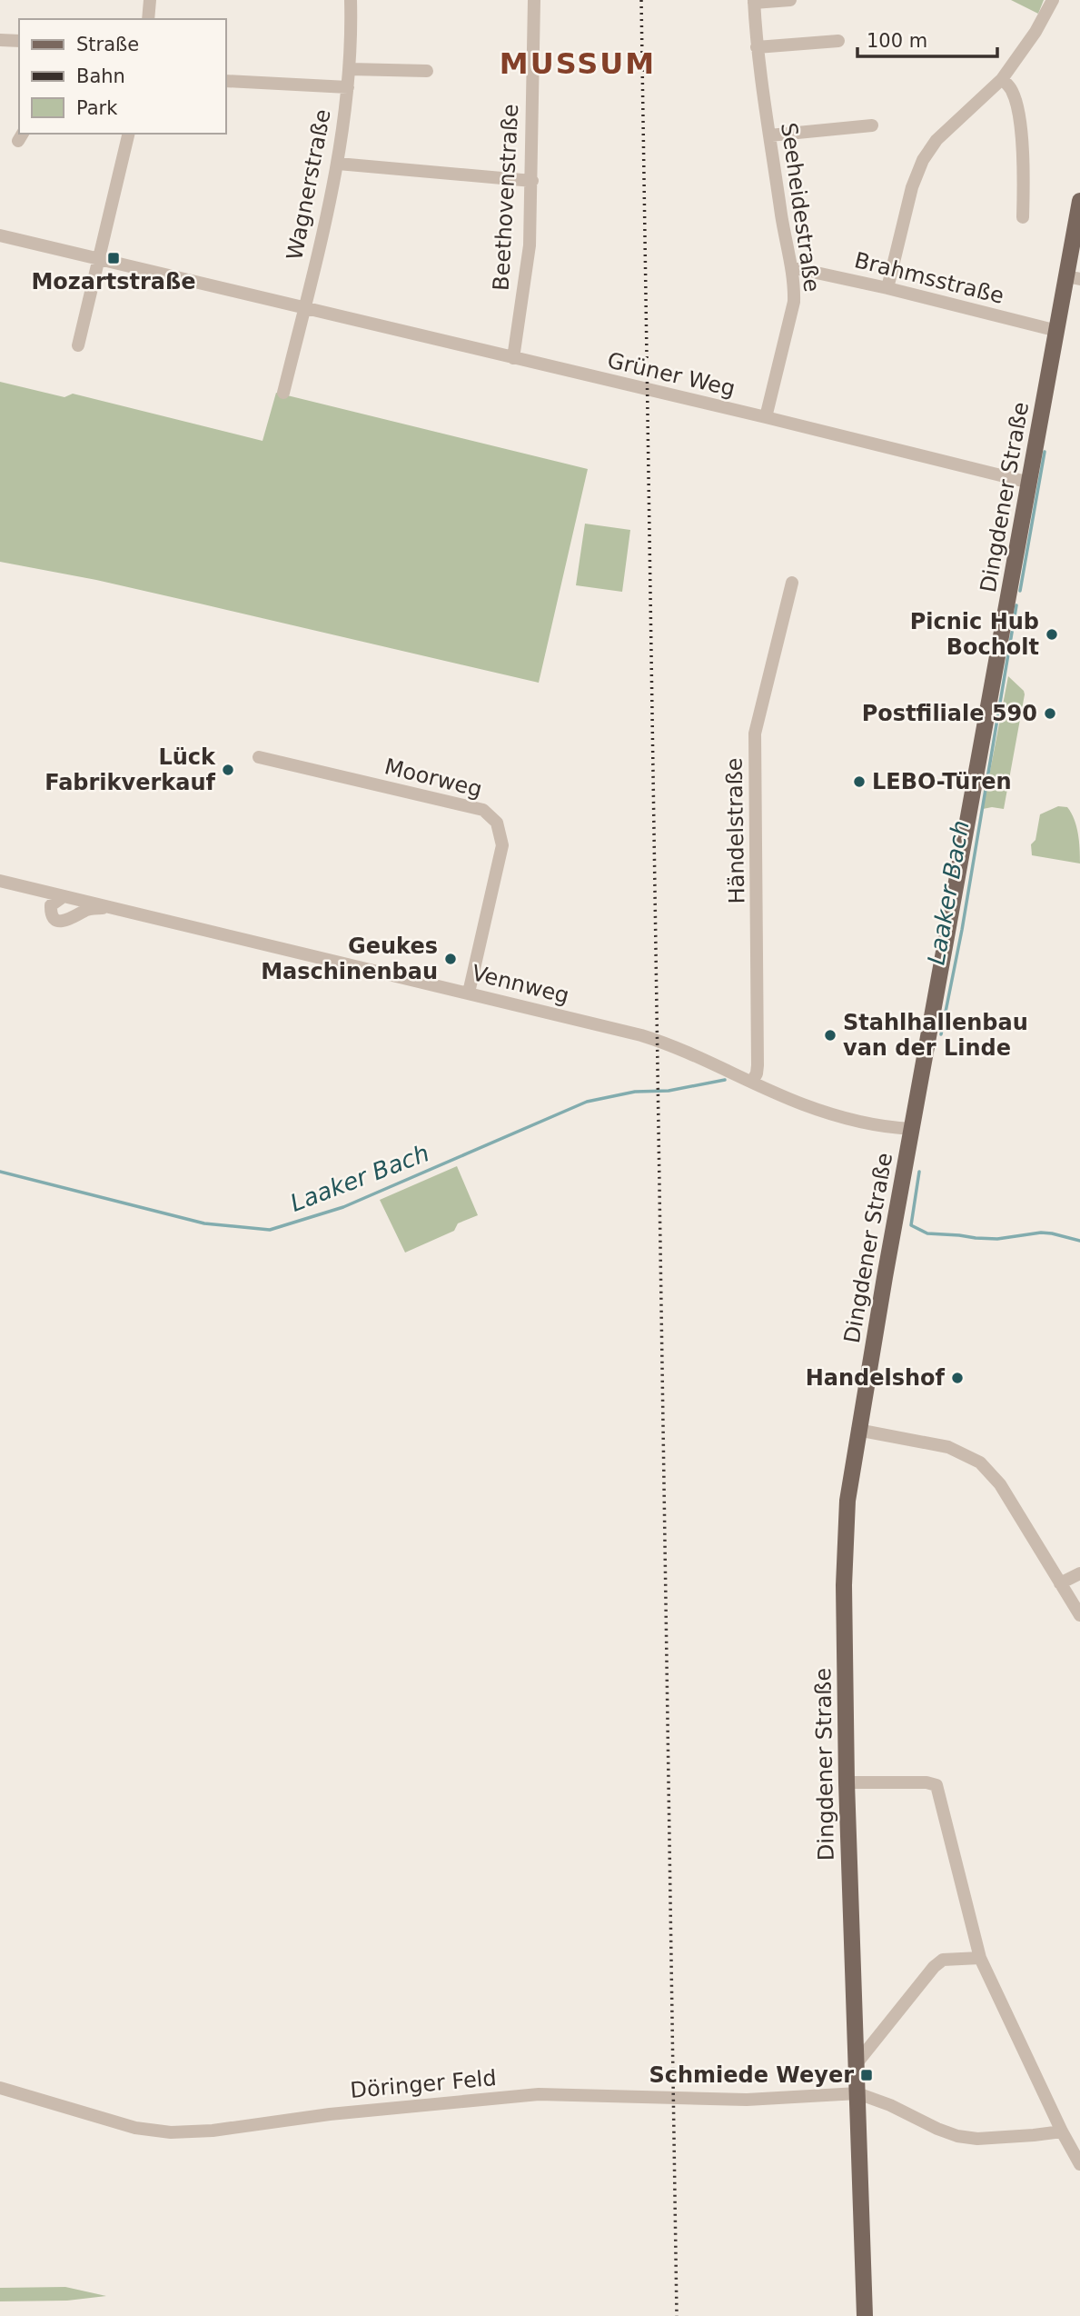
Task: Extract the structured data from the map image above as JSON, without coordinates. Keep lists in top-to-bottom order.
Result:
{
  "streets": {
    "main road": ["Dingdener Straße"],
    "street": [
      "Wagnerstraße",
      "Beethovenstraße",
      "Seeheidestraße",
      "Brahmsstraße",
      "Grüner Weg",
      "Moorweg",
      "Händelstraße",
      "Vennweg",
      "Döringer Feld"
    ]
  },
  "crossings": [
    ["Wagnerstraße", "Grüner Weg"],
    ["Beethovenstraße", "Grüner Weg"],
    ["Seeheidestraße", "Brahmsstraße"],
    ["Seeheidestraße", "Grüner Weg"],
    ["Brahmsstraße", "Dingdener Straße"],
    ["Grüner Weg", "Dingdener Straße"],
    ["Dingdener Straße", "Vennweg"],
    ["Dingdener Straße", "Döringer Feld"],
    ["Moorweg", "Vennweg"],
    ["Händelstraße", "Vennweg"]
  ],
  "districts": ["MUSSUM"],
  "water": ["Laaker Bach"],
  "places": {
    "transit": ["Mozartstraße", "Schmiede Weyer"],
    "other": [
      "Picnic Hub Bocholt",
      "Postfiliale 590",
      "Lück Fabrikverkauf",
      "LEBO-Türen",
      "Geukes Maschinenbau",
      "Stahlhallenbau van der Linde",
      "Handelshof"
    ]
  },
  "legend": ["Straße", "Bahn", "Park"],
  "scale_bar": "100 m"
}
